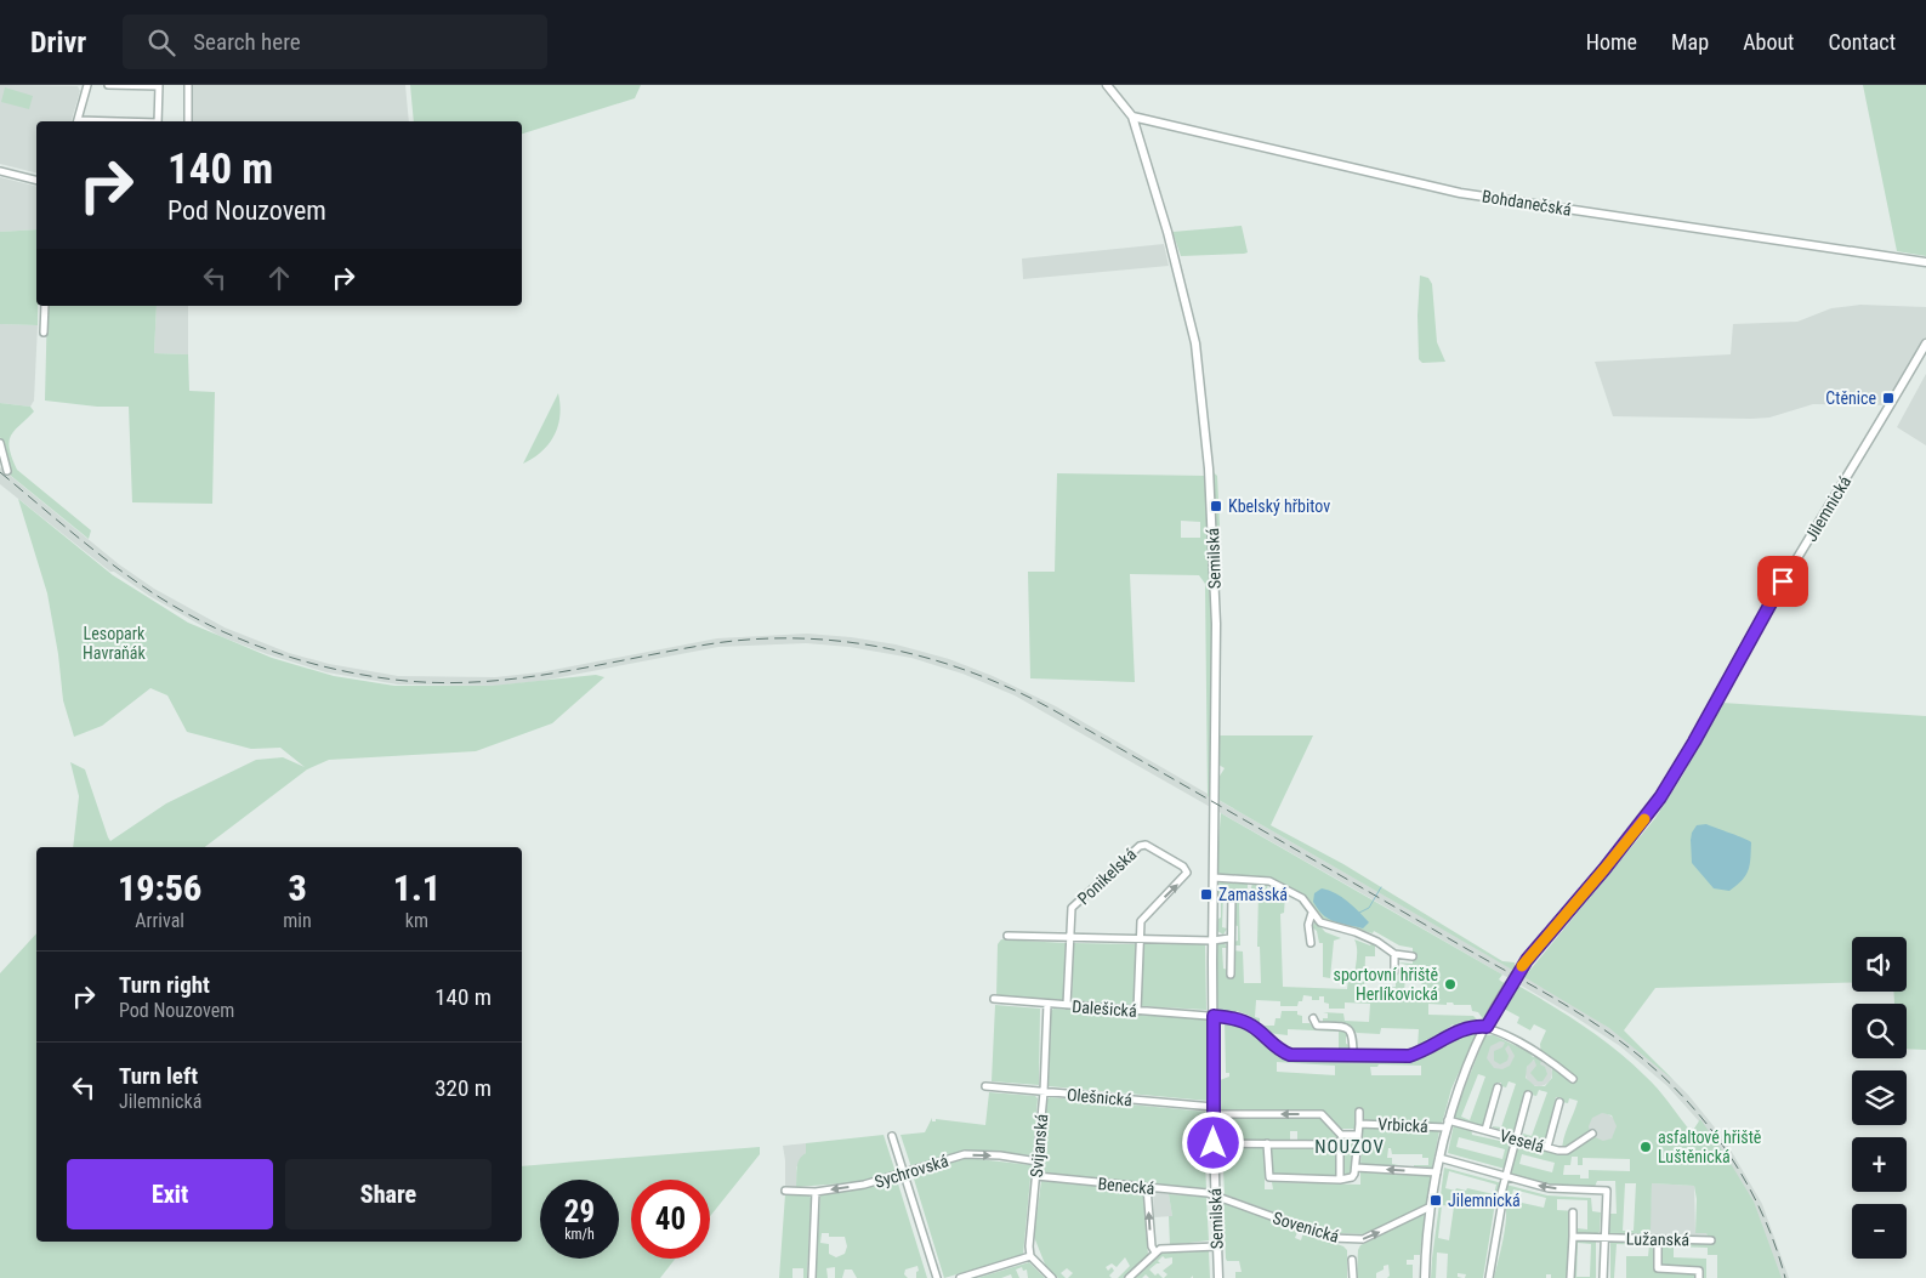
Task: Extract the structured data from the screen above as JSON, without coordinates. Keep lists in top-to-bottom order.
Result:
{
  "streets": {
    "street": [
      "Bohdanečská",
      "Jilemnická",
      "Semilská",
      "Ponikelská",
      "Dalešická",
      "Olešnická",
      "Vrbická",
      "Veselá",
      "Svijanská",
      "Sychrovská",
      "Benecká",
      "Sovenická",
      "Lužanská"
    ]
  },
  "crossings": [
    ["Bohdanečská", "Semilská"],
    ["Jilemnická", "Dalešická"],
    ["Jilemnická", "Vrbická"],
    ["Jilemnická", "Veselá"],
    ["Jilemnická", "Sovenická"],
    ["Semilská", "Dalešická"],
    ["Semilská", "Olešnická"],
    ["Semilská", "Benecká"],
    ["Semilská", "Sovenická"],
    ["Dalešická", "Svijanská"],
    ["Olešnická", "Svijanská"],
    ["Vrbická", "Veselá"],
    ["Svijanská", "Sychrovská"],
    ["Svijanská", "Benecká"],
    ["Benecká", "Sovenická"]
  ],
  "one_way": ["Sovenická"],
  "districts": ["NOUZOV"],
  "parks": ["Lesopark Havraňák"],
  "places": {
    "transit": [
      "Ctěnice",
      "Kbelský hřbitov",
      "Zamašská",
      "Jilemnická"
    ],
    "other": ["sportovní hřiště Herlíkovická", "asfaltové hřiště Luštěnická"]
  },
  "page": {
    "header": "Drivr",
    "search": "Search here",
    "nav": [
      "Home",
      "Map",
      "About",
      "Contact"
    ],
    "turn": ["140 m", "Pod Nouzovem"],
    "eta": [
      "19:56",
      "Arrival",
      "3",
      "min",
      "1.1",
      "km"
    ],
    "map_buttons": ["+", "−"],
    "list": [
      {
        "name": "Turn right",
        "note": "Pod Nouzovem",
        "value": "140 m"
      },
      {
        "name": "Turn left",
        "note": "Jilemnická",
        "value": "320 m"
      }
    ],
    "buttons": ["Exit", "Share"],
    "speed": "29 km/h",
    "limit": "40"
  }
}
